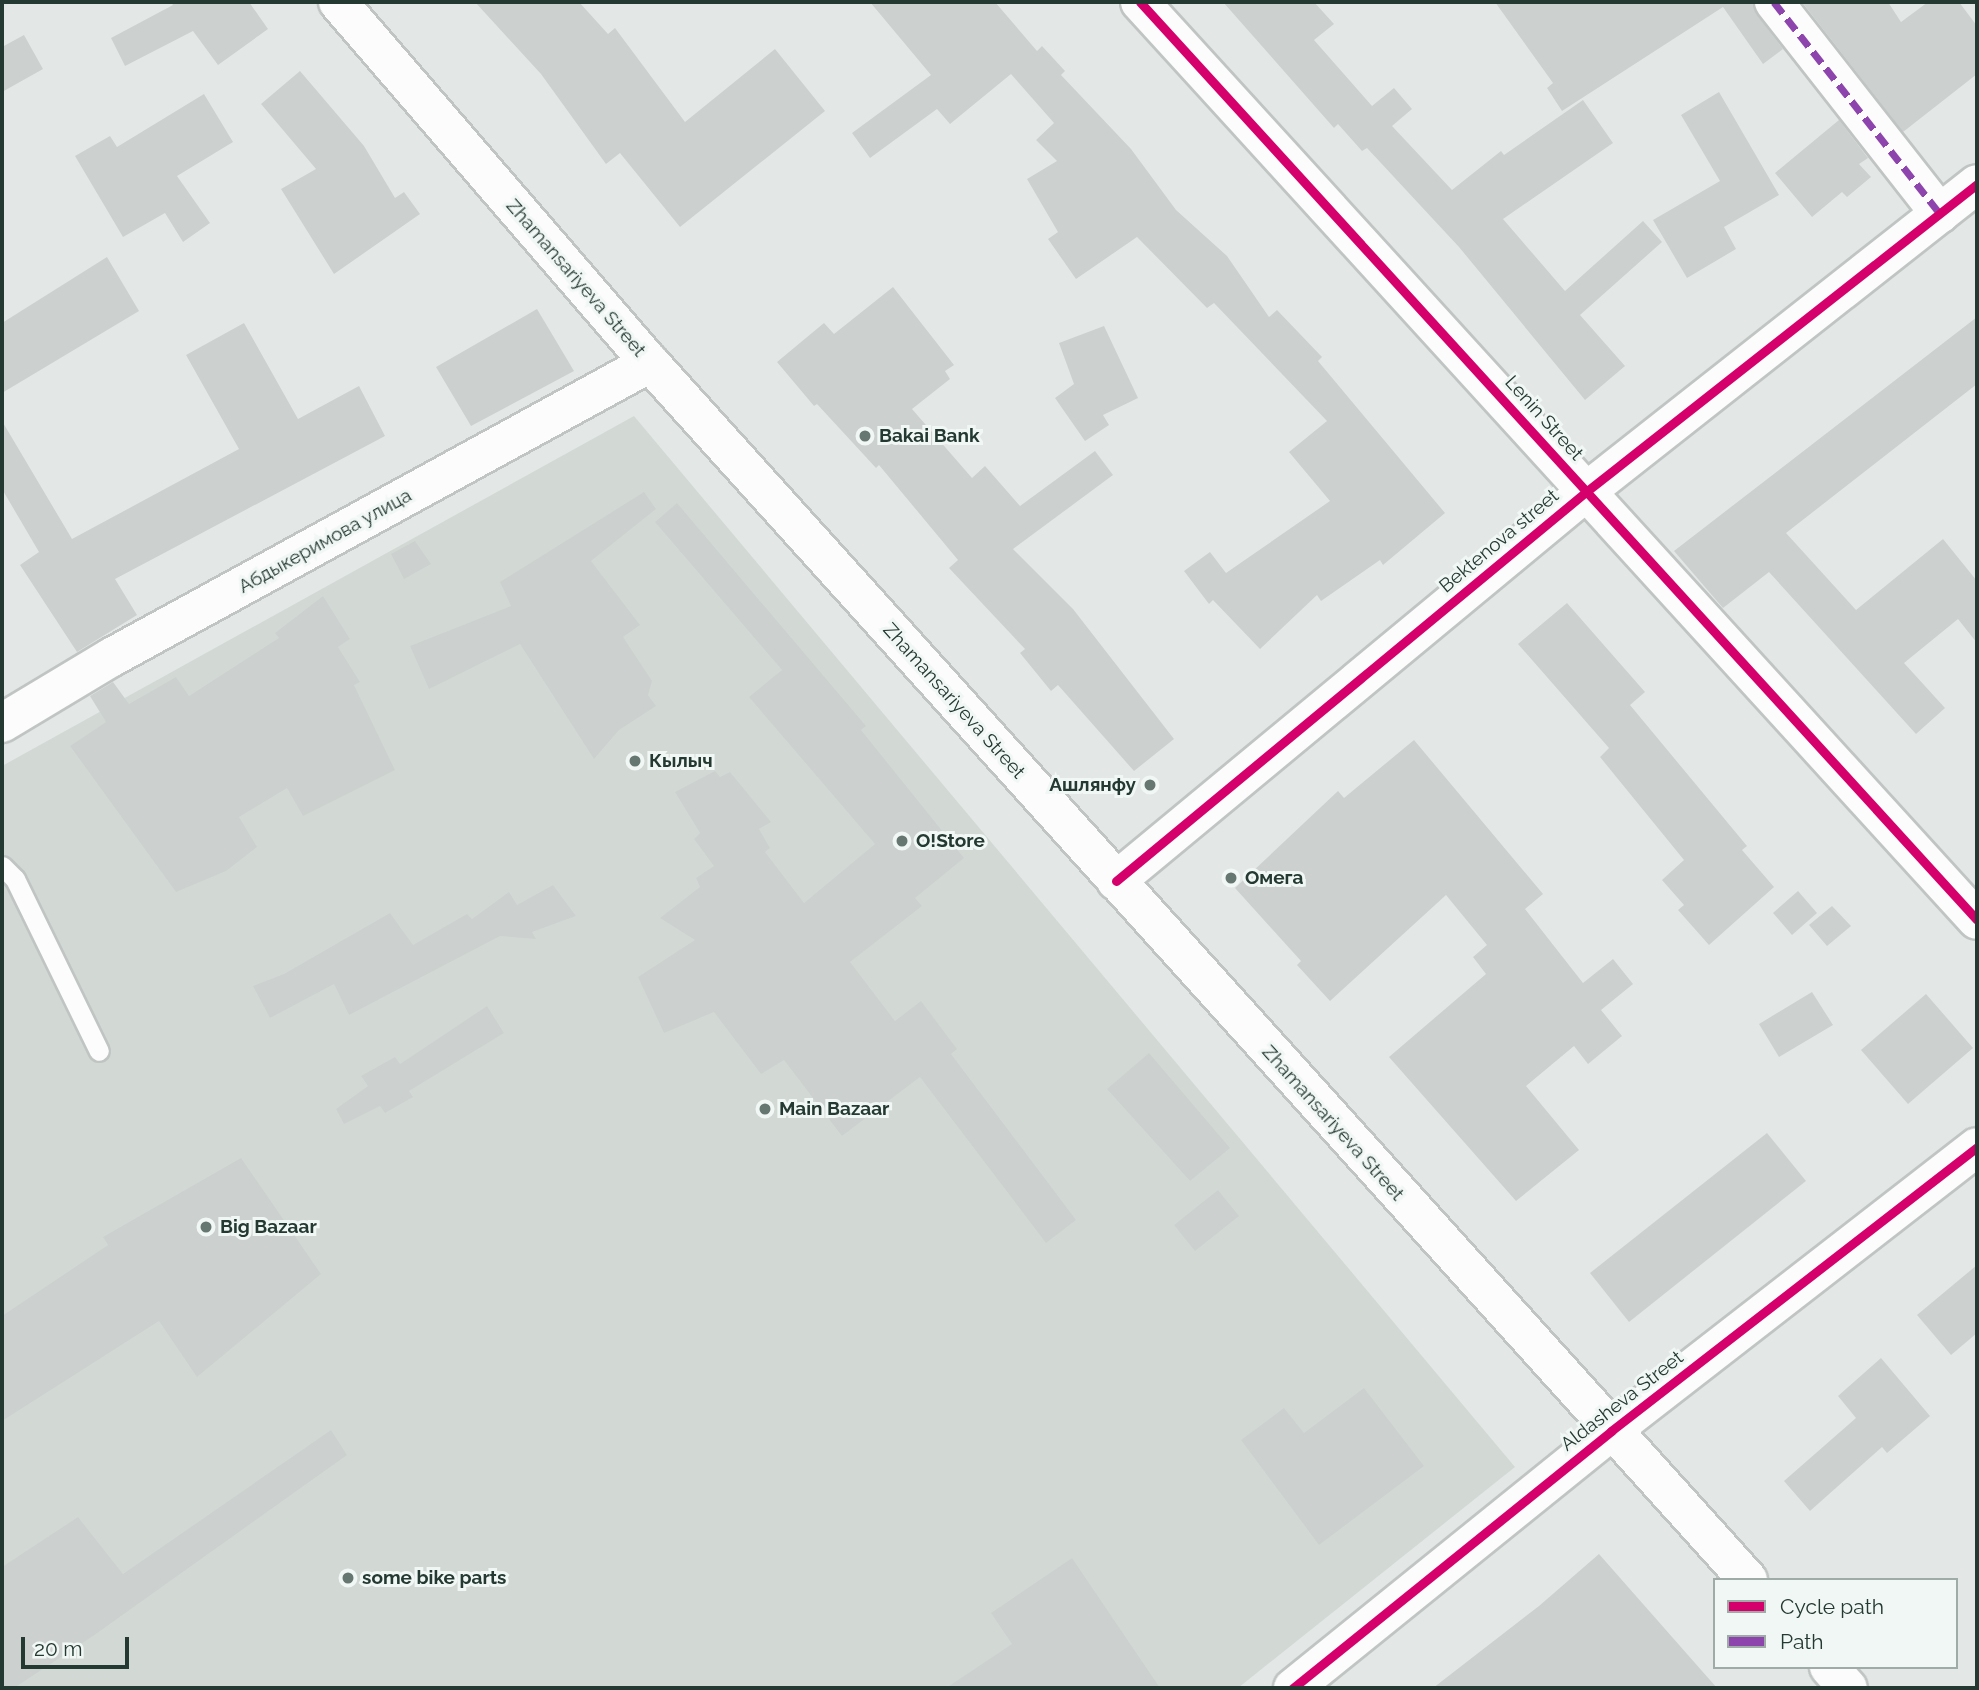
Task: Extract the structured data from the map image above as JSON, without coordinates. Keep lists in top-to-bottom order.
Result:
{
  "streets": {
    "street": [
      "Zhamansariyeva Street",
      "Lenin Street",
      "Абдыкеримова улица",
      "Bektenova street",
      "Aldasheva Street"
    ]
  },
  "crossings": [
    ["Zhamansariyeva Street", "Абдыкеримова улица"],
    ["Zhamansariyeva Street", "Bektenova street"],
    ["Zhamansariyeva Street", "Aldasheva Street"],
    ["Lenin Street", "Bektenova street"]
  ],
  "places": [
    "Bakai Bank",
    "Кылыч",
    "Ашлянфу",
    "O!Store",
    "Омега",
    "Main Bazaar",
    "Big Bazaar",
    "some bike parts"
  ],
  "legend": ["Cycle path", "Path"],
  "scale_bar": "20 m"
}
